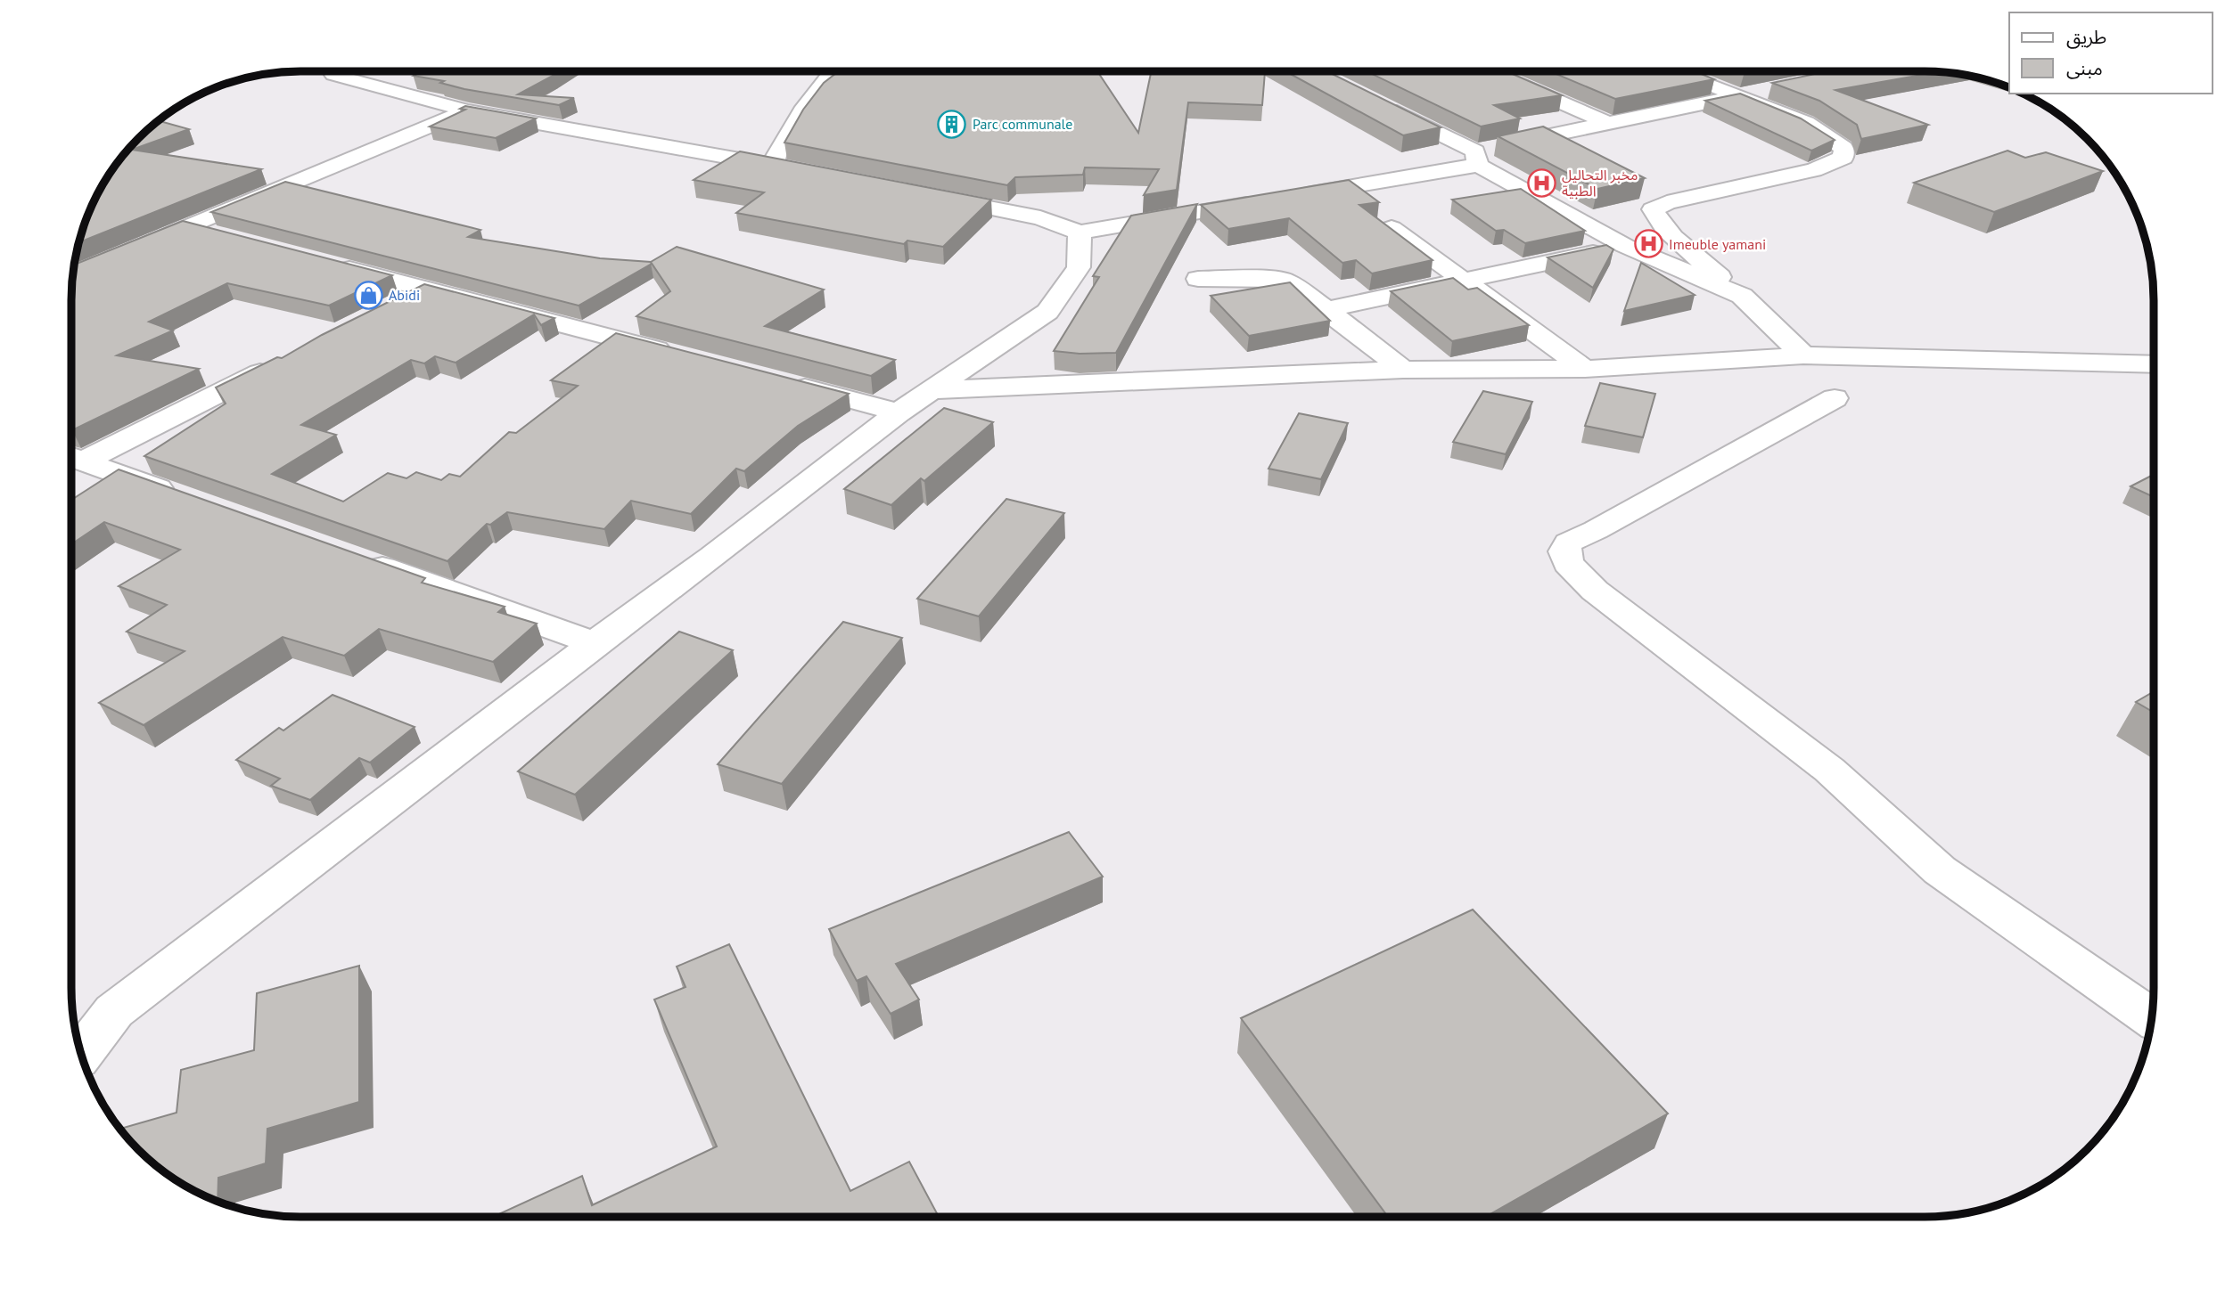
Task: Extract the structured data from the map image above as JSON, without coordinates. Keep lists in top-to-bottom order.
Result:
{
  "places": {
    "building": ["Parc communale"],
    "hospital": ["مخبر التحاليل الطبية", "Imeuble yamani"],
    "shop": ["Abidi"]
  },
  "legend": ["طريق", "مبنى"]
}
